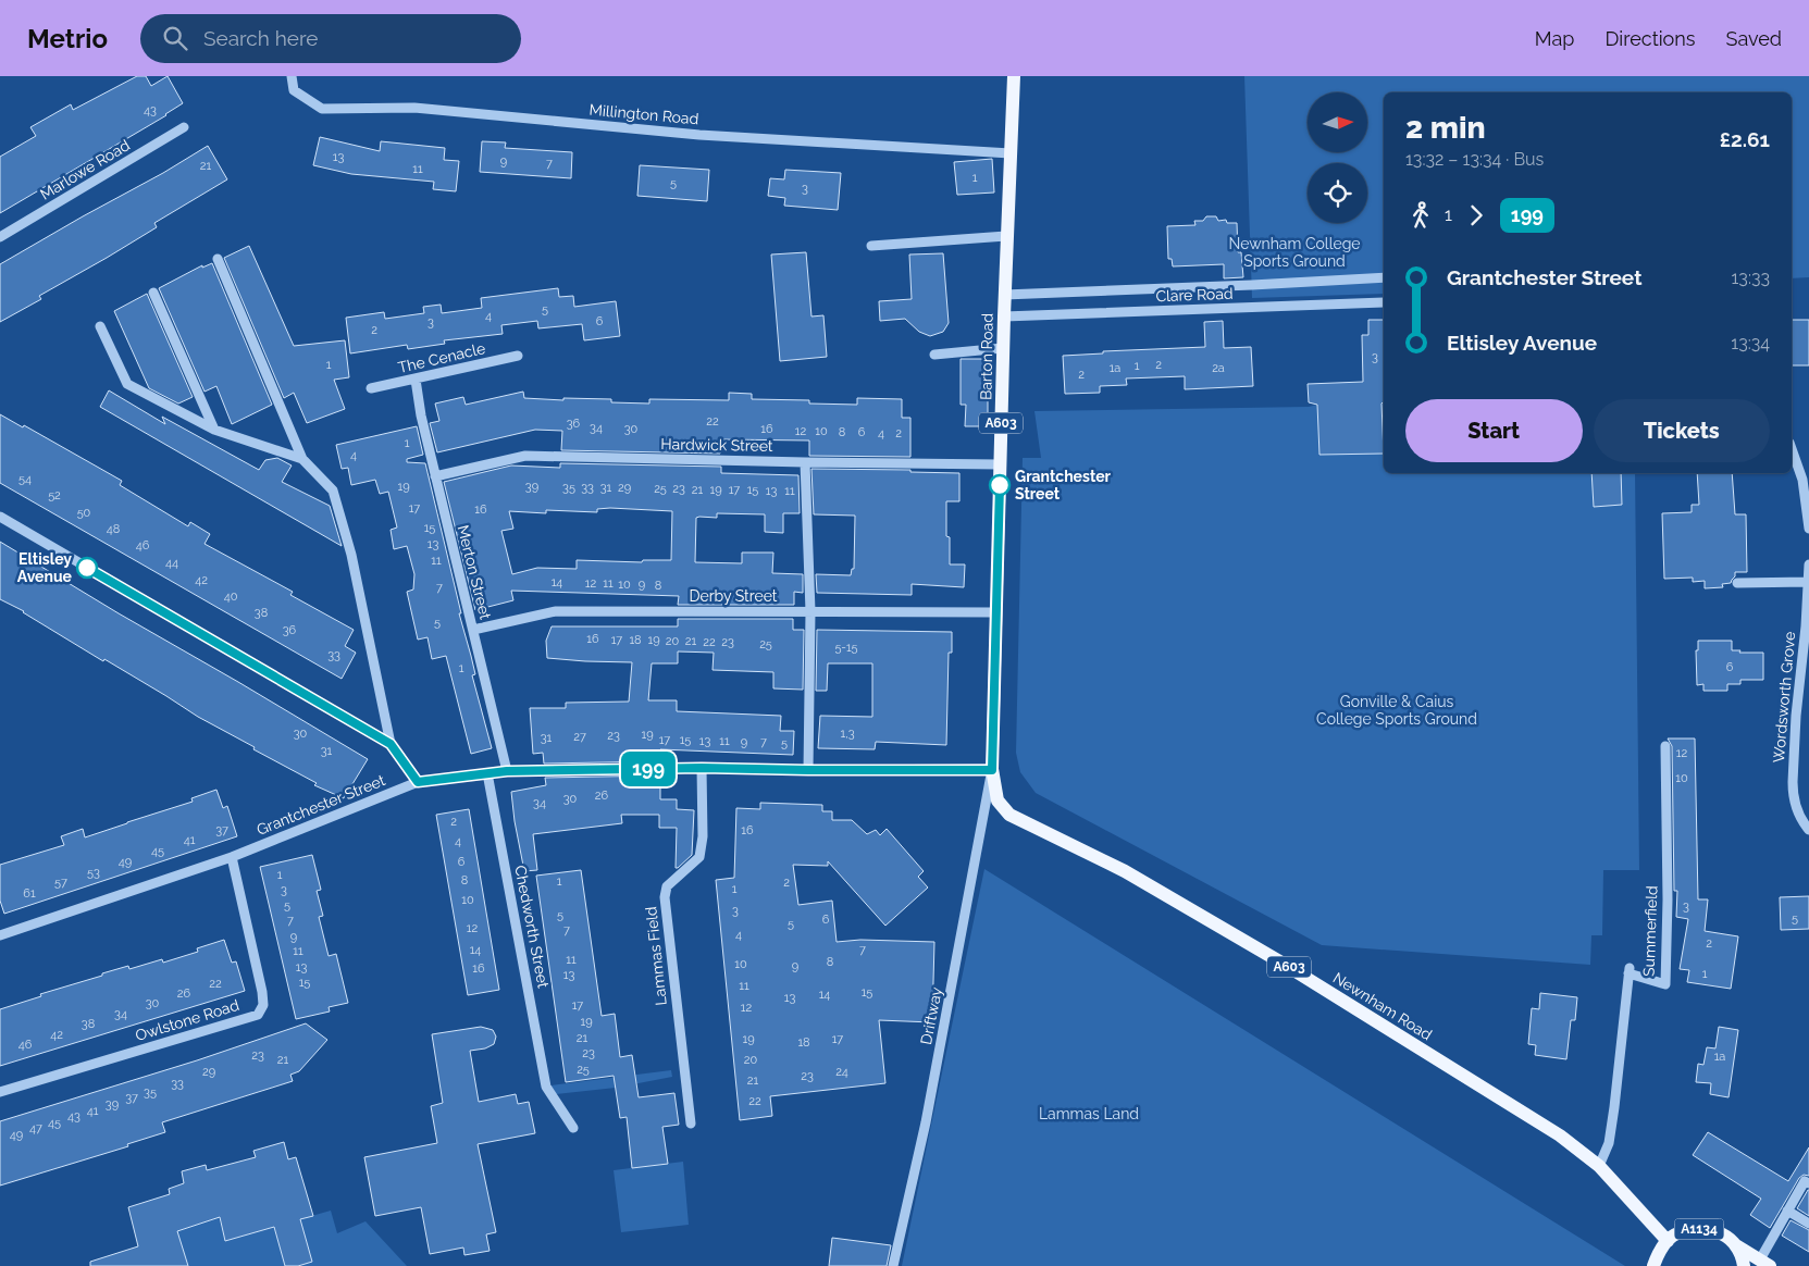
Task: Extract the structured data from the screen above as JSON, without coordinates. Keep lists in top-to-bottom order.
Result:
{
  "streets": {
    "main road": [
      "Barton Road",
      "A603",
      "Newnham Road",
      "A1134"
    ],
    "street": [
      "Millington Road",
      "Marlowe Road",
      "Clare Road",
      "The Cenacle",
      "Hardwick Street",
      "Merton Street",
      "Derby Street",
      "Wordsworth Grove",
      "Grantchester Street",
      "Chedworth Street",
      "Summerfield",
      "Lammas Field",
      "Driftway",
      "Owlstone Road"
    ]
  },
  "crossings": [
    ["Millington Road", "Barton Road"],
    ["Clare Road", "Barton Road"],
    ["Barton Road", "Hardwick Street"],
    ["Barton Road", "Derby Street"],
    ["Barton Road", "Grantchester Street"],
    ["Barton Road", "Newnham Road"],
    ["Barton Road", "Driftway"],
    ["The Cenacle", "Merton Street"],
    ["Hardwick Street", "Merton Street"],
    ["Merton Street", "Derby Street"],
    ["Merton Street", "Grantchester Street"],
    ["Grantchester Street", "Chedworth Street"],
    ["Grantchester Street", "Lammas Field"],
    ["Grantchester Street", "Newnham Road"],
    ["Grantchester Street", "Driftway"],
    ["Grantchester Street", "Owlstone Road"],
    ["Summerfield", "Newnham Road"],
    ["Newnham Road", "Driftway"],
    ["Newnham Road", "A1134"]
  ],
  "parks": ["Newnham College Sports Ground", "Gonville & Caius College Sports Ground", "Lammas Land"],
  "places": ["Grantchester Street", "Eltisley Avenue"],
  "lines": ["bus line 199"],
  "house_numbers": [
    "43",
    "13",
    "9",
    "7",
    "21",
    "11",
    "1",
    "5",
    "3",
    "5",
    "4",
    "6",
    "3",
    "2",
    "3",
    "1",
    "2",
    "1",
    "1a",
    "2a",
    "2",
    "22",
    "36",
    "34",
    "30",
    "16",
    "12",
    "10",
    "8",
    "6",
    "4",
    "2",
    "1",
    "4",
    "54",
    "19",
    "39",
    "35",
    "33",
    "31",
    "29",
    "25",
    "23",
    "21",
    "19",
    "17",
    "15",
    "13",
    "11",
    "52",
    "17",
    "16",
    "50",
    "15",
    "48",
    "13",
    "46",
    "11",
    "44",
    "42",
    "14",
    "12",
    "11",
    "10",
    "9",
    "8",
    "7",
    "40",
    "38",
    "5",
    "36",
    "16",
    "17",
    "18",
    "19",
    "20",
    "21",
    "22",
    "23",
    "25",
    "5-15",
    "33",
    "6",
    "1",
    "30",
    "1,3",
    "19",
    "23",
    "27",
    "31",
    "17",
    "15",
    "13",
    "11",
    "9",
    "7",
    "5",
    "31",
    "12",
    "10",
    "26",
    "30",
    "34",
    "2",
    "37",
    "16",
    "41",
    "4",
    "45",
    "49",
    "6",
    "53",
    "1",
    "8",
    "1",
    "57",
    "2",
    "1",
    "3",
    "61",
    "10",
    "5",
    "3",
    "3",
    "5",
    "5",
    "6",
    "7",
    "5",
    "12",
    "7",
    "4",
    "9",
    "2",
    "14",
    "7",
    "11",
    "11",
    "8",
    "10",
    "9",
    "13",
    "16",
    "1",
    "13",
    "15",
    "22",
    "11",
    "15",
    "26",
    "14",
    "13",
    "30",
    "17",
    "12",
    "34",
    "19",
    "38",
    "42",
    "21",
    "19",
    "17",
    "18",
    "46",
    "23",
    "23",
    "1a",
    "21",
    "20",
    "25",
    "29",
    "24",
    "23",
    "21",
    "33",
    "35",
    "37",
    "22",
    "39",
    "41",
    "43",
    "45",
    "47",
    "49"
  ],
  "north": "right",
  "page": {
    "header": "Metrio",
    "search": "Search here",
    "nav": ["Map", "Directions", "Saved"],
    "on_map": "199",
    "heading": ["2 min", "13:32 – 13:34 · Bus", "£2.61"],
    "legs": ["1", "199"],
    "list": [
      {
        "name": "Grantchester Street",
        "value": "13:33"
      },
      {
        "name": "Eltisley Avenue",
        "value": "13:34"
      }
    ],
    "buttons": ["Start", "Tickets"]
  }
}
